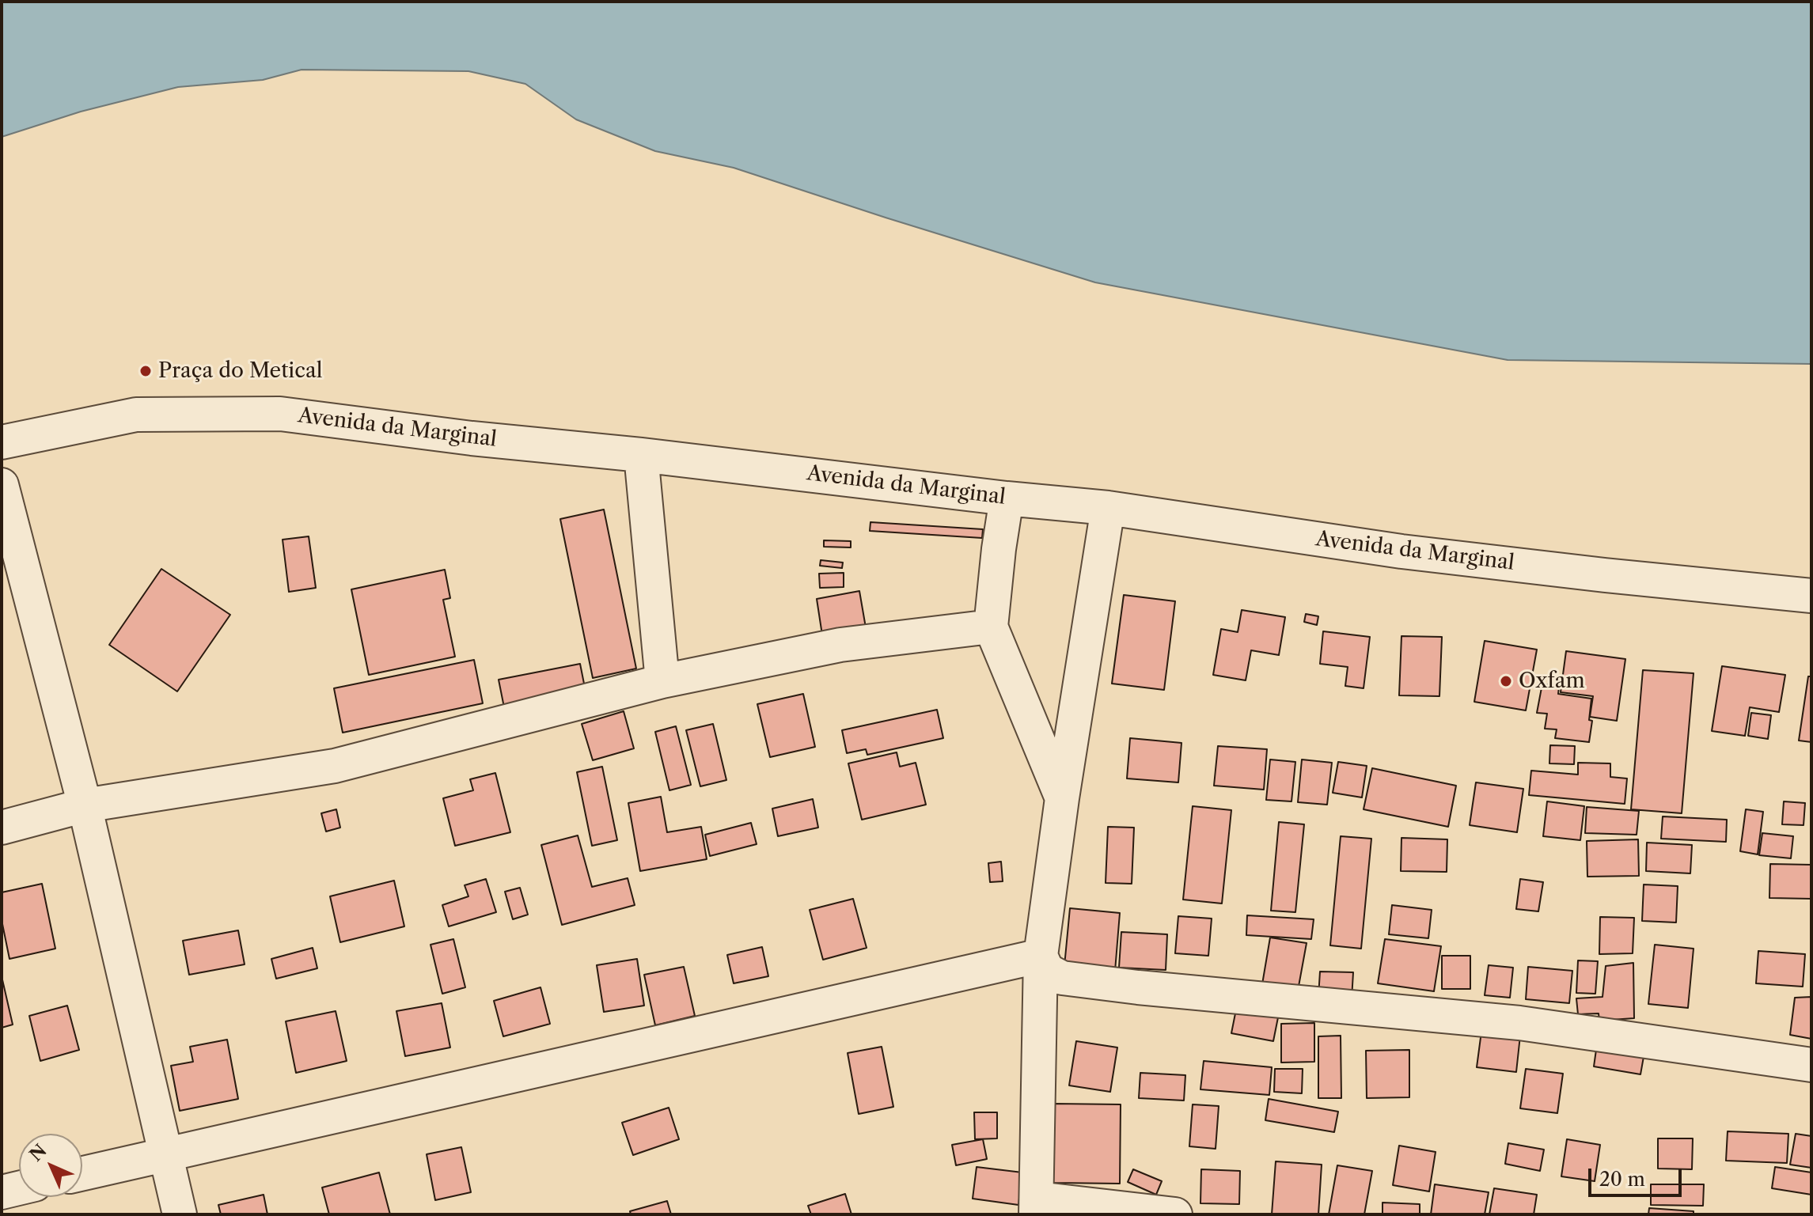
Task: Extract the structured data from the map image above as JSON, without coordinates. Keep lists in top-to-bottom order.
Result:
{
  "streets": {
    "street": ["Avenida da Marginal"]
  },
  "places": ["Praça do Metical", "Oxfam"],
  "scale_bar": "20 m",
  "north": "top left"
}
